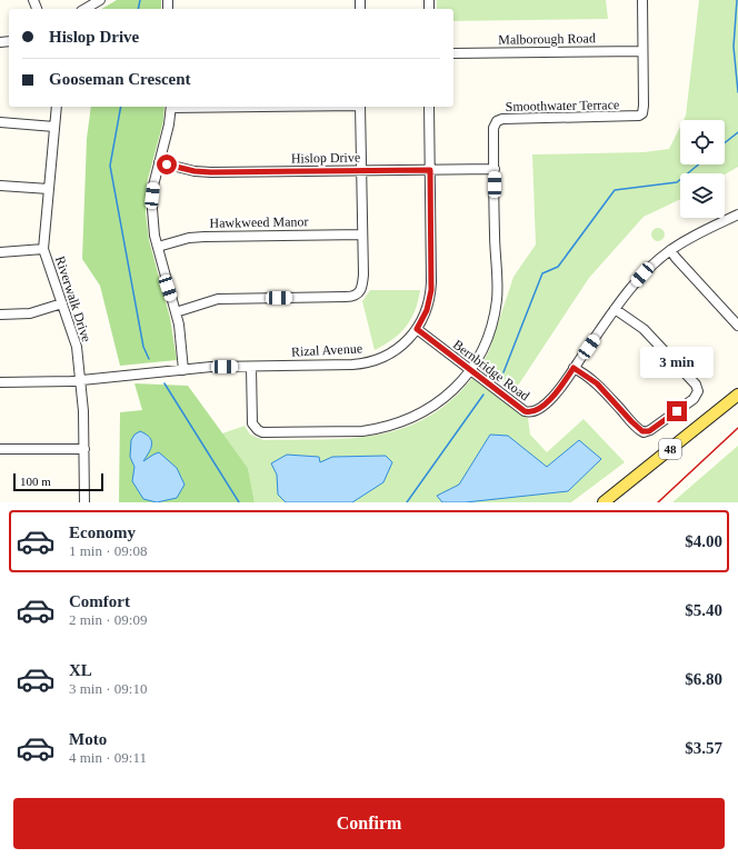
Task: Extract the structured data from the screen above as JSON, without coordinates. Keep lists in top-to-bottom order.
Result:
{
  "streets": {
    "main road": ["48"],
    "street": [
      "Malborough Road",
      "Smoothwater Terrace",
      "Hislop Drive",
      "Hawkweed Manor",
      "Riverwalk Drive",
      "Rizal Avenue",
      "Bernbridge Road"
    ]
  },
  "crossings": [
    ["Malborough Road", "Smoothwater Terrace"],
    ["Smoothwater Terrace", "Hislop Drive"],
    ["Smoothwater Terrace", "Rizal Avenue"],
    ["Smoothwater Terrace", "Bernbridge Road"],
    ["Hislop Drive", "Rizal Avenue"],
    ["Riverwalk Drive", "Rizal Avenue"],
    ["Rizal Avenue", "Bernbridge Road"]
  ],
  "scale_bar": "100 m",
  "page": {
    "banner": ["Hislop Drive", "Gooseman Crescent"],
    "bubble": "3 min",
    "scale": "100 m",
    "list": [
      {
        "name": "Economy",
        "note": "1 min · 09:08",
        "value": "$4.00"
      },
      {
        "name": "Comfort",
        "note": "2 min · 09:09",
        "value": "$5.40"
      },
      {
        "name": "XL",
        "note": "3 min · 09:10",
        "value": "$6.80"
      },
      {
        "name": "Moto",
        "note": "4 min · 09:11",
        "value": "$3.57"
      }
    ],
    "buttons": "Confirm"
  }
}
